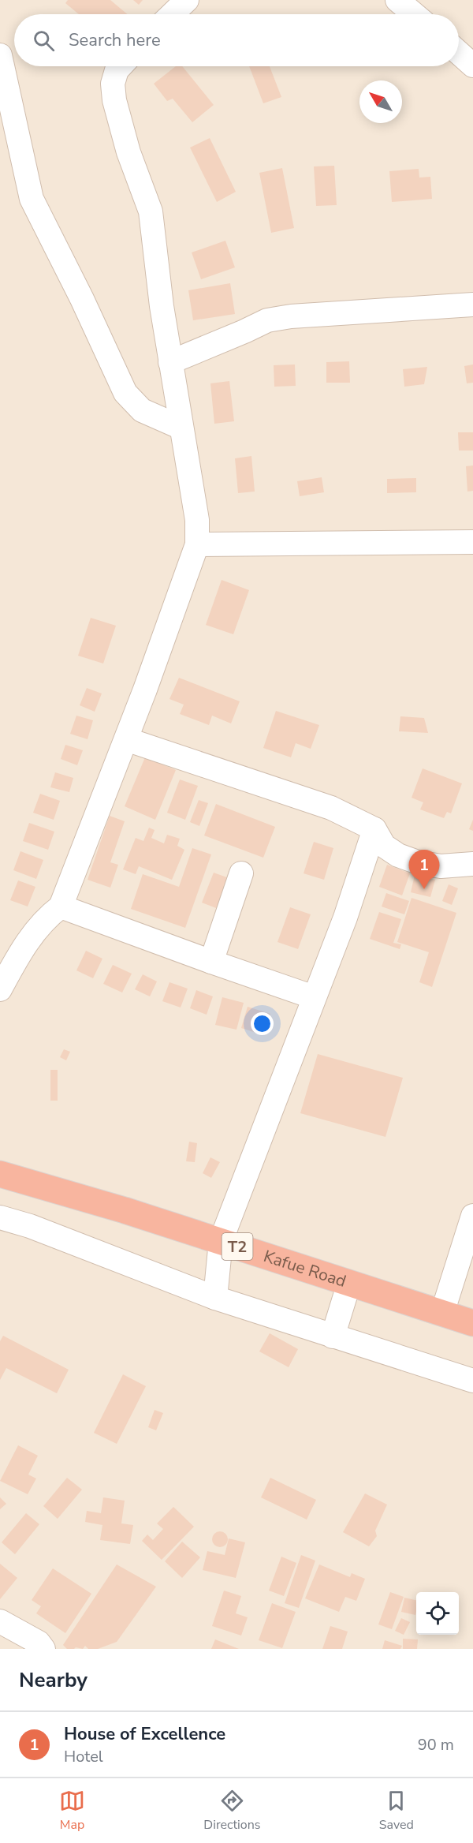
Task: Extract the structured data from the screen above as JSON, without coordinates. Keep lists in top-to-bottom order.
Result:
{
  "streets": {
    "highway": ["T2", "Kafue Road"]
  },
  "north": "top left",
  "page": {
    "search": "Search here",
    "pins": "1",
    "heading": "Nearby",
    "list": [
      {
        "mark": "1",
        "name": "House of Excellence",
        "note": "Hotel",
        "value": "90 m"
      }
    ],
    "nav": ["Map", "Directions", "Saved"]
  }
}
